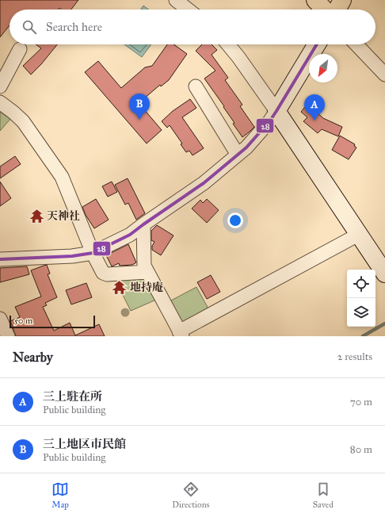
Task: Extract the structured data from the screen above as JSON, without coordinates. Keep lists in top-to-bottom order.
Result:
{
  "places": {
    "temple": ["天神社", "地持庵"]
  },
  "lines": ["transit line 28"],
  "scale_bar": "50 m",
  "north": "bottom left",
  "page": {
    "search": "Search here",
    "pins": ["B", "A"],
    "scale": "50 m",
    "heading": ["Nearby", "2 results"],
    "list": [
      {
        "mark": "A",
        "name": "三上駐在所",
        "note": "Public building",
        "value": "70 m"
      },
      {
        "mark": "B",
        "name": "三上地区市民館",
        "note": "Public building",
        "value": "80 m"
      }
    ],
    "nav": ["Map", "Directions", "Saved"]
  }
}
